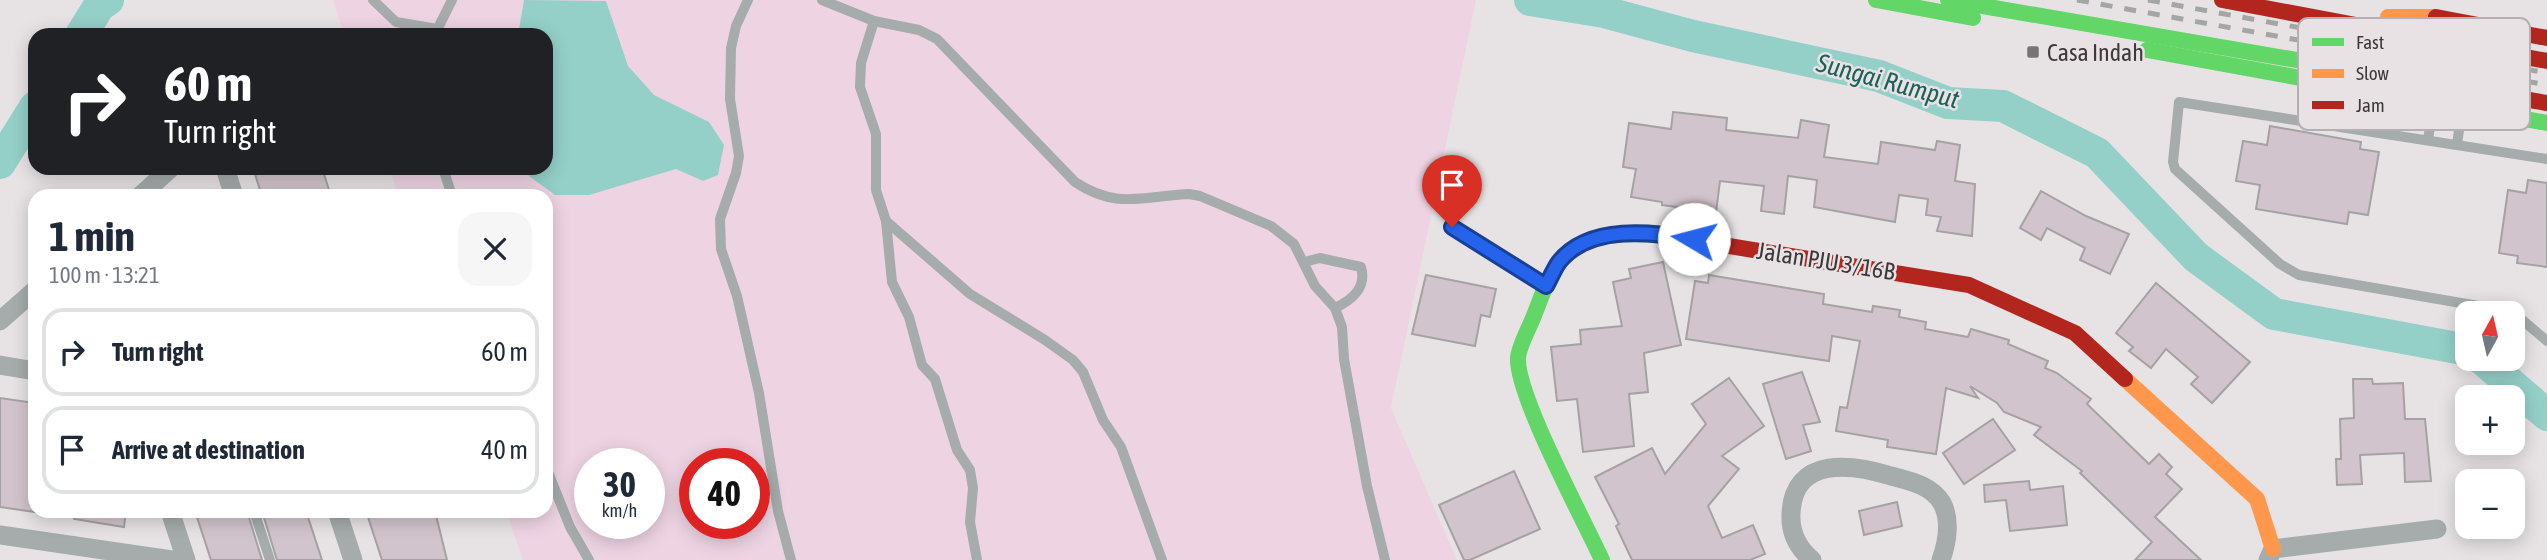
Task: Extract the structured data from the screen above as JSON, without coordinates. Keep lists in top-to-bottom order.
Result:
{
  "streets": {
    "main road": ["Jalan PJU 3/16B"]
  },
  "water": ["Sungai Rumput"],
  "places": {
    "transit": ["Casa Indah"]
  },
  "legend": ["Fast", "Slow", "Jam"],
  "north": "top",
  "page": {
    "turn": ["60 m", "Turn right"],
    "heading": ["1 min", "100 m · 13:21"],
    "map_buttons": ["+", "−"],
    "list": [
      {
        "name": "Turn right",
        "value": "60 m"
      },
      {
        "name": "Arrive at destination",
        "value": "40 m"
      }
    ],
    "speed": "30 km/h",
    "limit": "40"
  }
}
